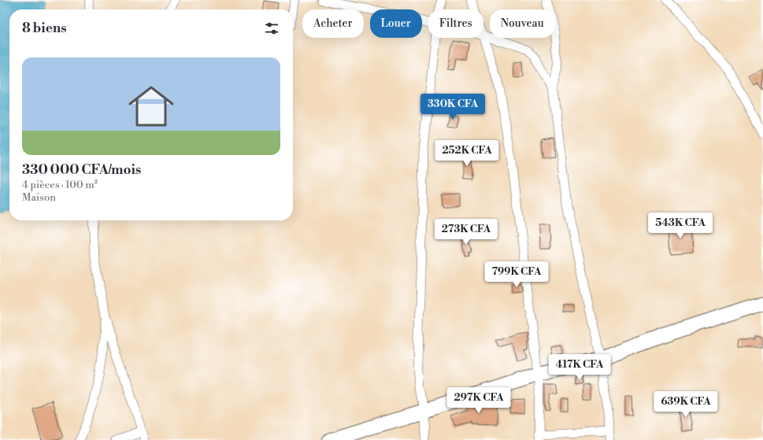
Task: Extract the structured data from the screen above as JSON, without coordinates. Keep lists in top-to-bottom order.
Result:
{
  "page": {
    "chip": [
      "Acheter",
      "Louer",
      "Filtres",
      "Nouveau"
    ],
    "heading": "8 biens",
    "list": [
      {
        "name": "330 000 CFA/mois",
        "note": "4 pièces · 100 m² · Maison"
      }
    ],
    "price": [
      "330K CFA",
      "252K CFA",
      "543K CFA",
      "273K CFA",
      "799K CFA",
      "417K CFA",
      "297K CFA",
      "639K CFA"
    ]
  }
}
